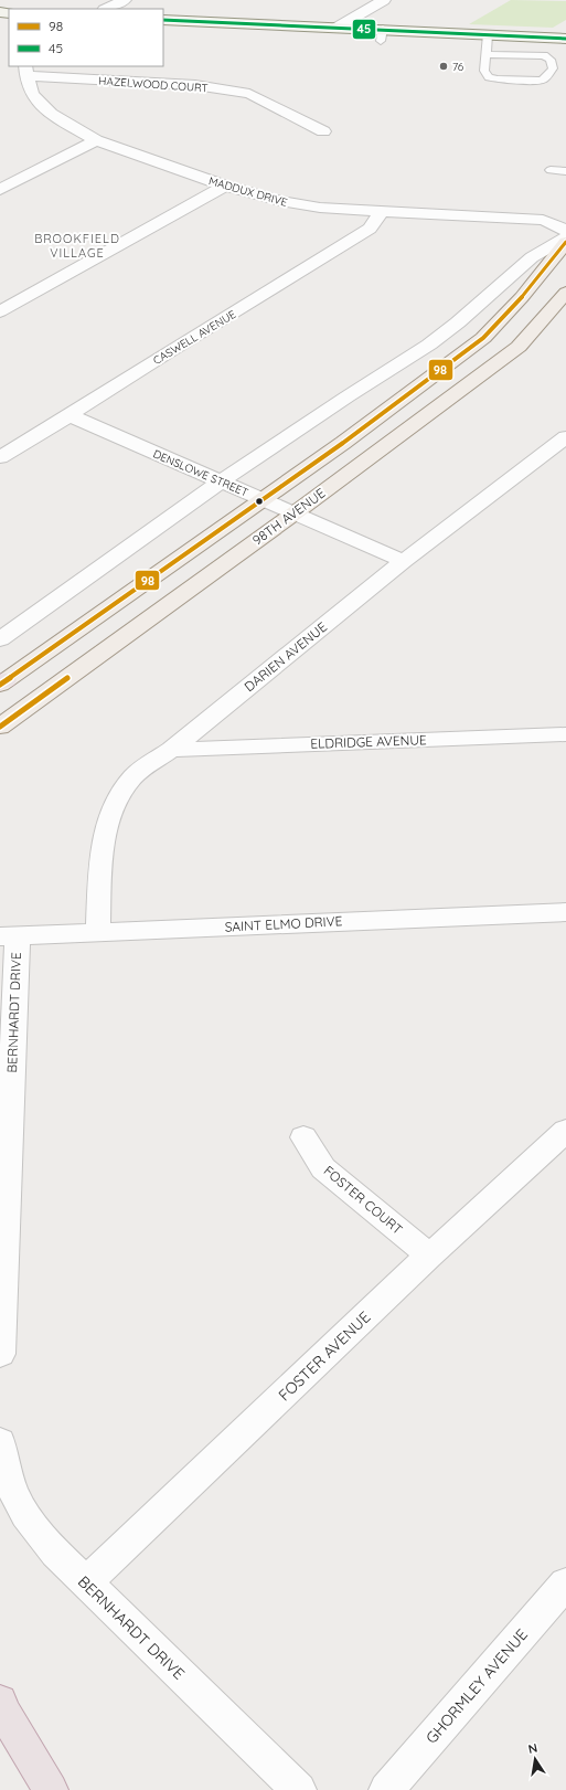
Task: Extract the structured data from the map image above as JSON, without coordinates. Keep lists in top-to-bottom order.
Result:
{
  "streets": {
    "main road": ["98TH AVENUE"],
    "street": [
      "HAZELWOOD COURT",
      "MADDUX DRIVE",
      "CASWELL AVENUE",
      "DENSLOWE STREET",
      "DARIEN AVENUE",
      "ELDRIDGE AVENUE",
      "SAINT ELMO DRIVE",
      "BERNHARDT DRIVE",
      "FOSTER COURT",
      "FOSTER AVENUE",
      "GHORMLEY AVENUE"
    ]
  },
  "crossings": [
    ["HAZELWOOD COURT", "MADDUX DRIVE"],
    ["MADDUX DRIVE", "CASWELL AVENUE"],
    ["CASWELL AVENUE", "DENSLOWE STREET"],
    ["DENSLOWE STREET", "98TH AVENUE"],
    ["DENSLOWE STREET", "DARIEN AVENUE"],
    ["DARIEN AVENUE", "ELDRIDGE AVENUE"],
    ["DARIEN AVENUE", "SAINT ELMO DRIVE"],
    ["SAINT ELMO DRIVE", "BERNHARDT DRIVE"],
    ["BERNHARDT DRIVE", "FOSTER AVENUE"],
    ["FOSTER COURT", "FOSTER AVENUE"]
  ],
  "districts": ["BROOKFIELD VILLAGE"],
  "places": ["76"],
  "lines": ["transit line 45", "transit line 98"],
  "legend": ["98", "45"],
  "north": "top"
}
